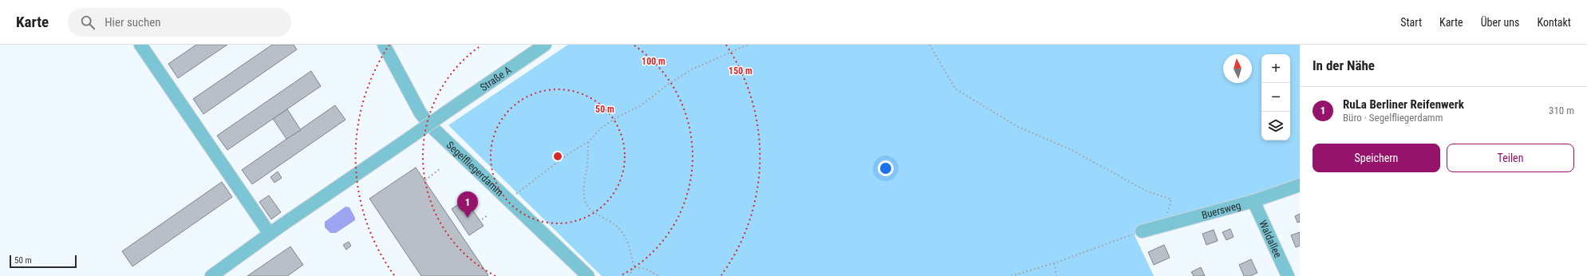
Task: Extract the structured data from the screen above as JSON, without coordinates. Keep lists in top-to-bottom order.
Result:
{
  "streets": {
    "street": [
      "Straße A",
      "Segelfliegerdamm",
      "Buersweg",
      "Waldallee"
    ]
  },
  "crossings": [
    ["Buersweg", "Waldallee"]
  ],
  "scale_bar": "50 m",
  "north": "top",
  "page": {
    "header": "Karte",
    "search": "Hier suchen",
    "nav": [
      "Start",
      "Karte",
      "Über uns",
      "Kontakt"
    ],
    "heading": "In der Nähe",
    "map_buttons": ["+", "−"],
    "list": [
      {
        "mark": "1",
        "name": "RuLa Berliner Reifenwerk",
        "note": "Büro · Segelfliegerdamm",
        "value": "310 m"
      }
    ],
    "buttons": ["Speichern", "Teilen"],
    "pins": "1",
    "scale": "50 m"
  },
  "rings": ["100 m", "150 m", "50 m"]
}
